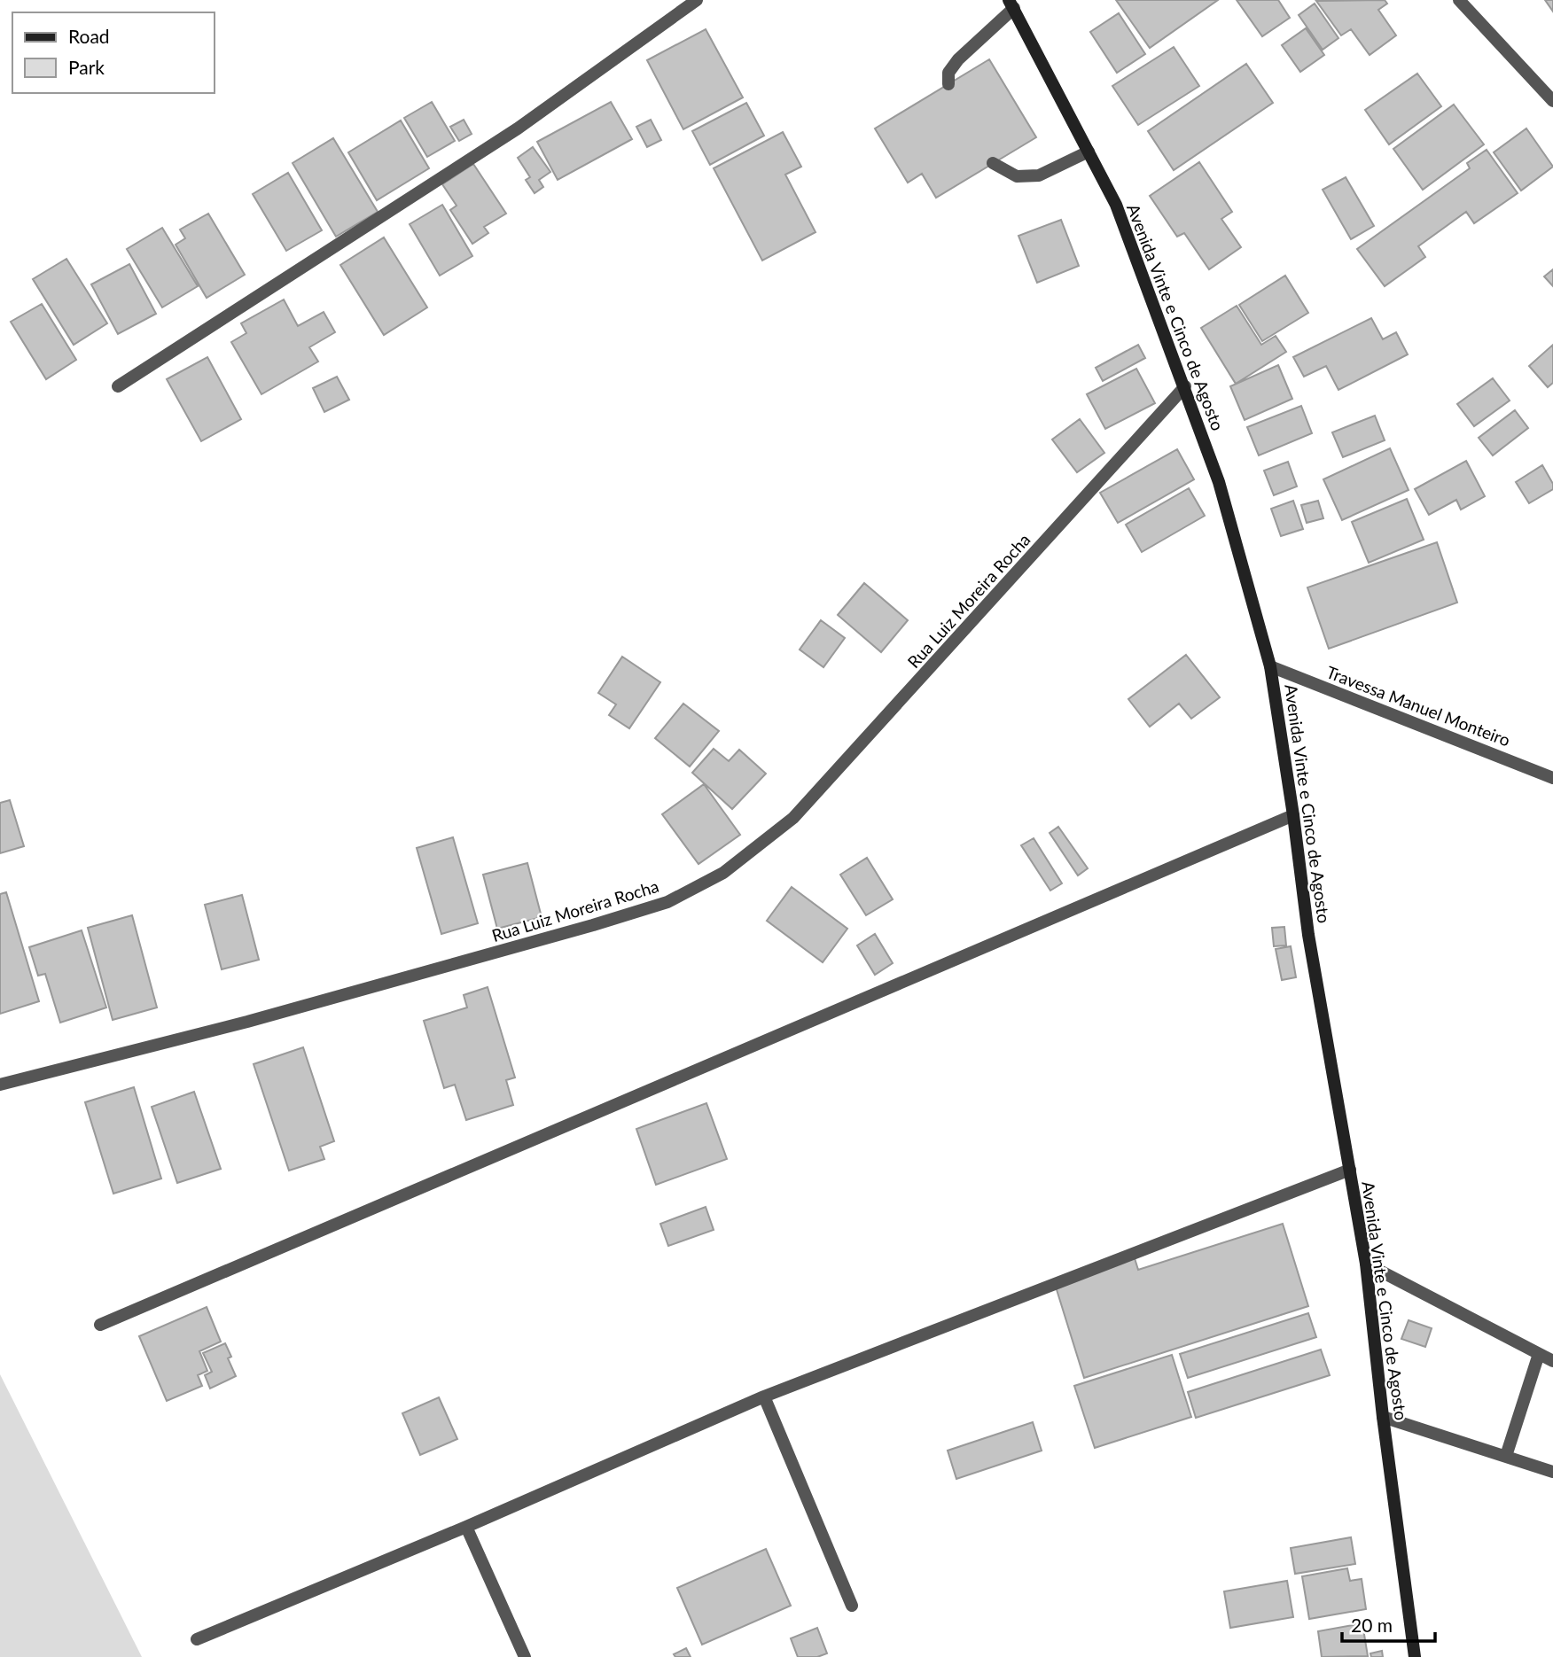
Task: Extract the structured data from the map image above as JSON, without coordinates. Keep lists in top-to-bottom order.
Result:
{
  "streets": {
    "main road": ["Avenida Vinte e Cinco de Agosto"],
    "street": ["Rua Luiz Moreira Rocha", "Travessa Manuel Monteiro"]
  },
  "crossings": [
    ["Avenida Vinte e Cinco de Agosto", "Rua Luiz Moreira Rocha"],
    ["Avenida Vinte e Cinco de Agosto", "Travessa Manuel Monteiro"]
  ],
  "legend": ["Road", "Park"],
  "scale_bar": "20 m"
}
